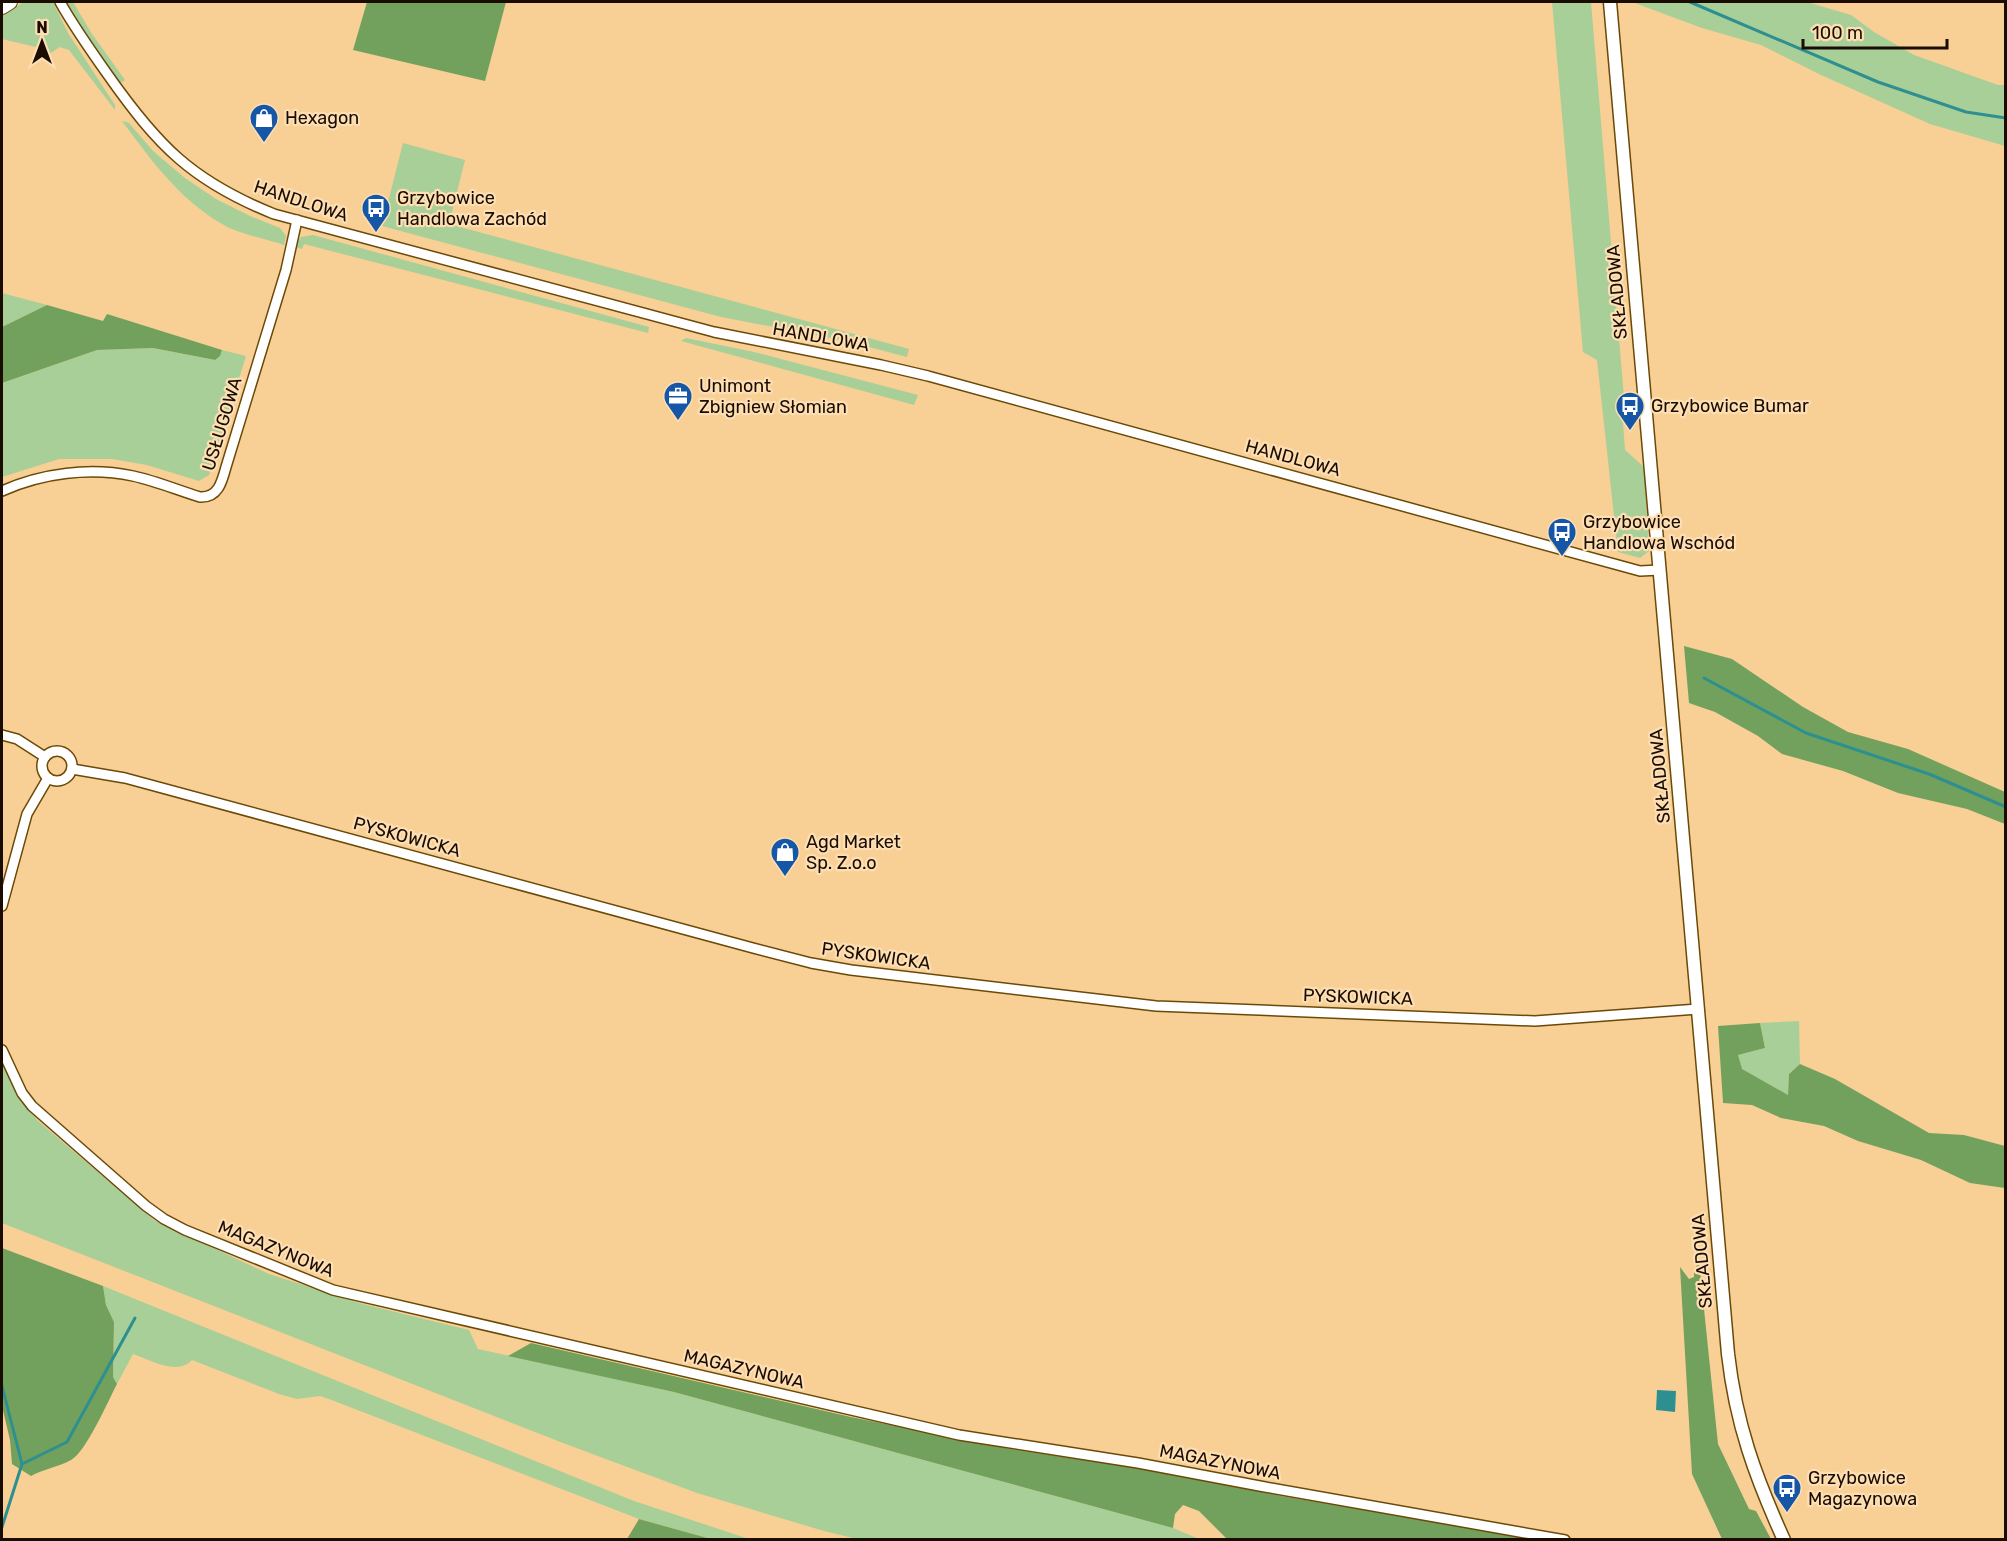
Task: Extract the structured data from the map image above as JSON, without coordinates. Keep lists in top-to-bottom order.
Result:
{
  "streets": {
    "main road": ["SKŁADOWA"],
    "street": [
      "HANDLOWA",
      "USŁUGOWA",
      "PYSKOWICKA",
      "MAGAZYNOWA"
    ]
  },
  "crossings": [
    ["HANDLOWA", "SKŁADOWA"],
    ["HANDLOWA", "USŁUGOWA"],
    ["SKŁADOWA", "PYSKOWICKA"]
  ],
  "places": {
    "shop": ["Hexagon", "Agd Market Sp. Z.o.o"],
    "bus stop": [
      "Grzybowice Handlowa Zachód",
      "Grzybowice Bumar",
      "Grzybowice Handlowa Wschód",
      "Grzybowice Magazynowa"
    ],
    "office": ["Unimont Zbigniew Słomian"]
  },
  "scale_bar": "100 m",
  "north": "top"
}
